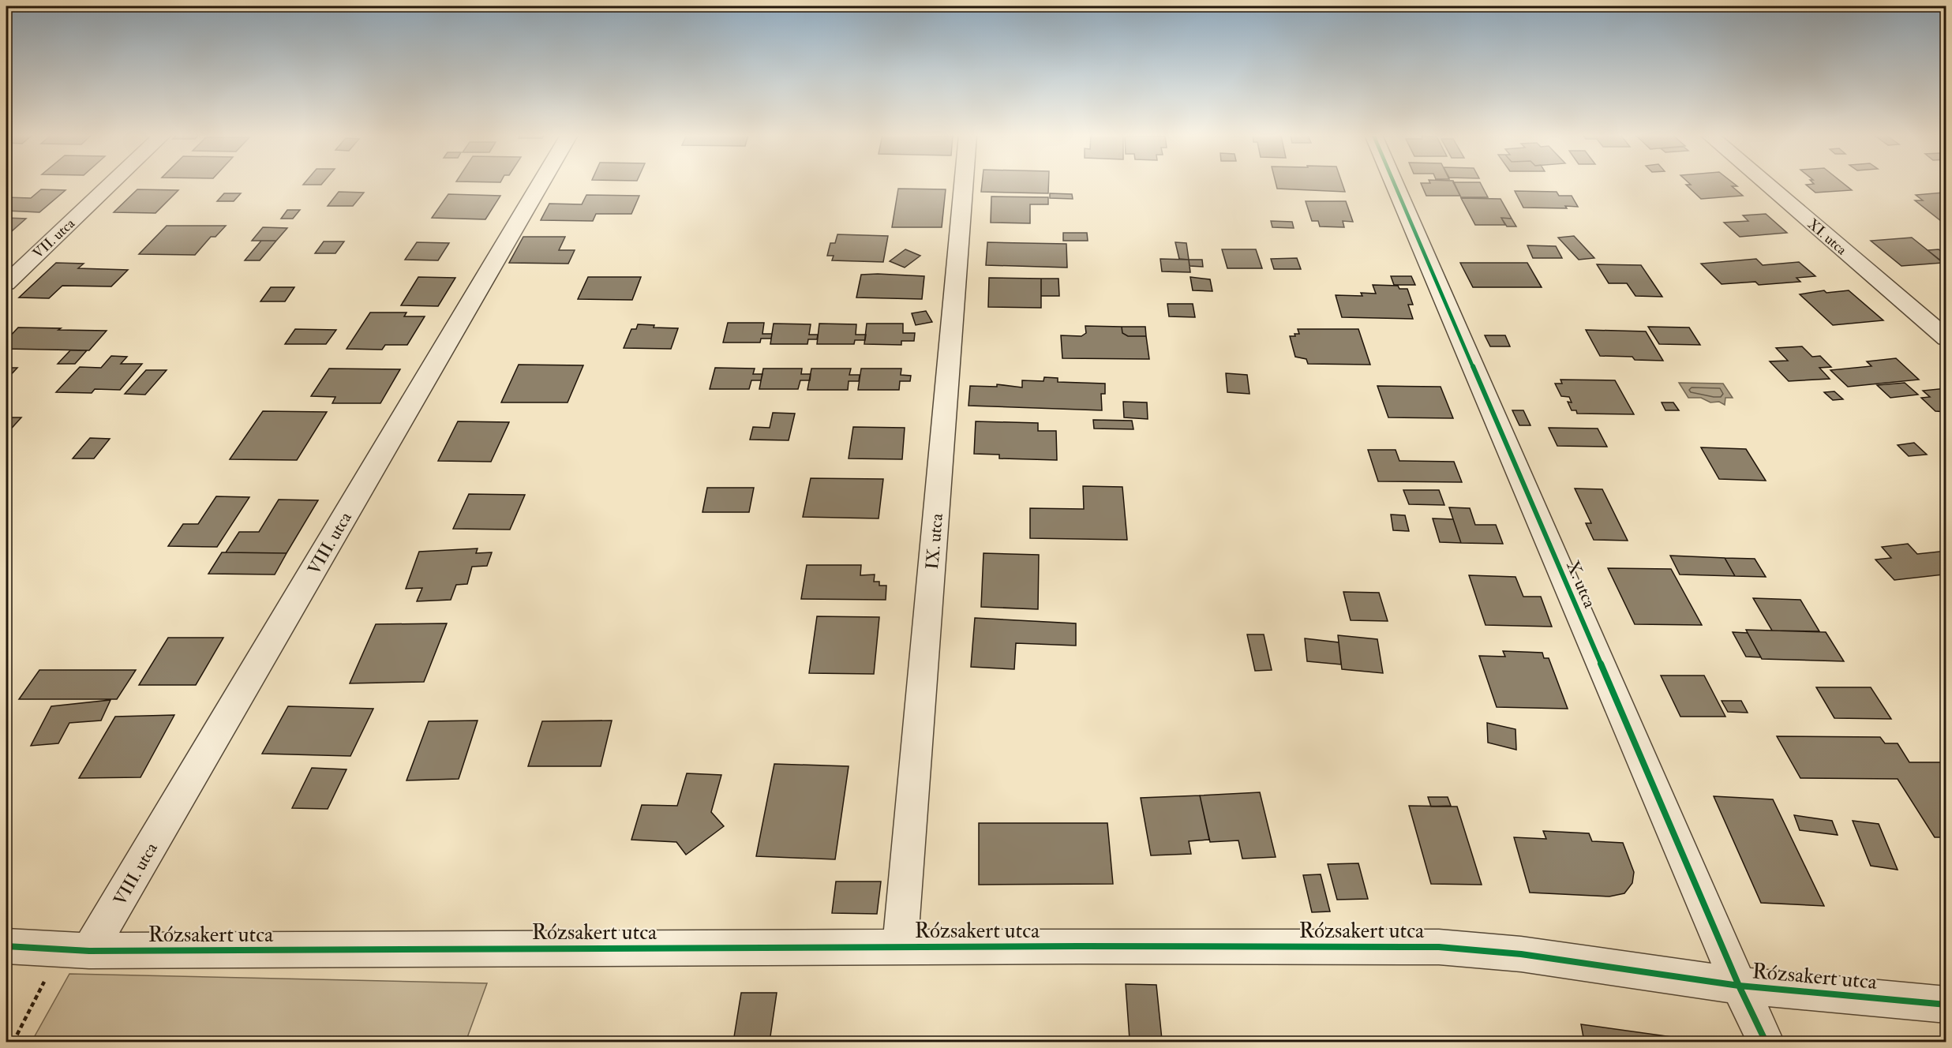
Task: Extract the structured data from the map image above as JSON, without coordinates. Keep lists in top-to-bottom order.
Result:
{
  "streets": {
    "street": [
      "XI. utca",
      "VII. utca",
      "IX. utca",
      "VIII. utca",
      "X. utca",
      "Rózsakert utca"
    ]
  },
  "crossings": [
    ["IX. utca", "Rózsakert utca"],
    ["VIII. utca", "Rózsakert utca"],
    ["X. utca", "Rózsakert utca"]
  ]
}
